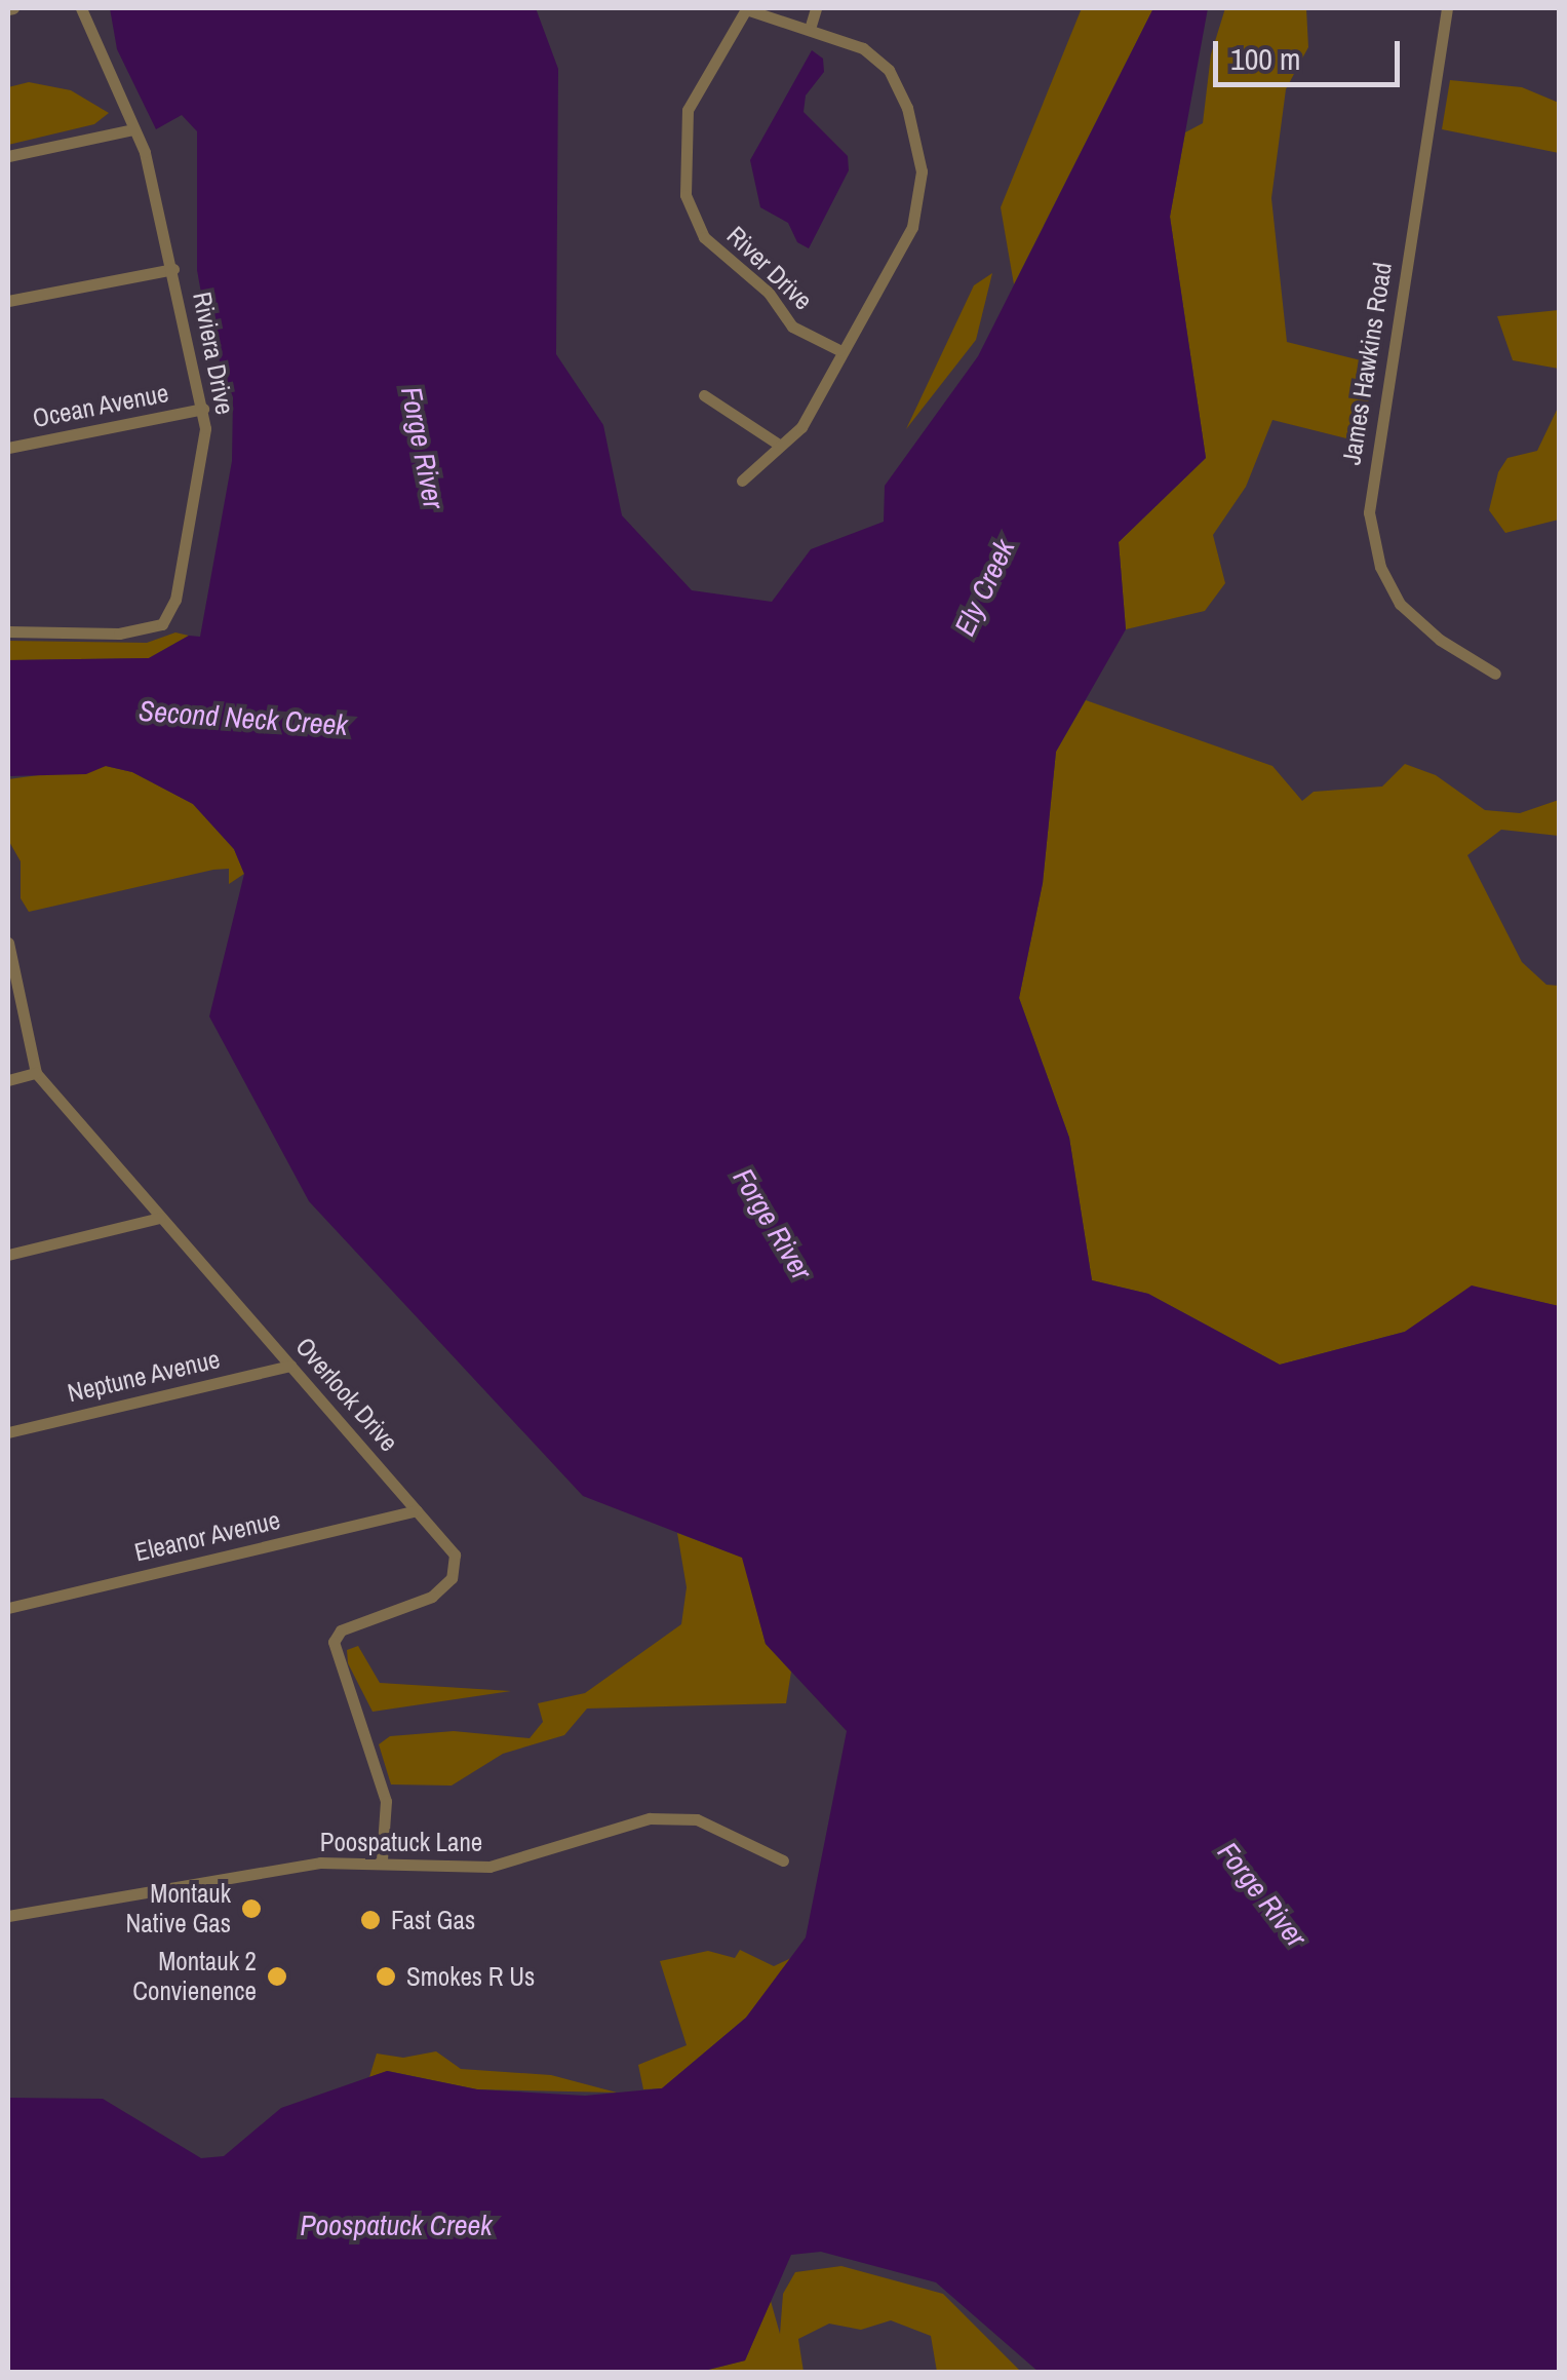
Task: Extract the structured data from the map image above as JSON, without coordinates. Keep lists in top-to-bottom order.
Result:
{
  "streets": {
    "street": [
      "River Drive",
      "Riviera Drive",
      "James Hawkins Road",
      "Ocean Avenue",
      "Neptune Avenue",
      "Overlook Drive",
      "Eleanor Avenue",
      "Poospatuck Lane"
    ]
  },
  "crossings": [
    ["Riviera Drive", "Ocean Avenue"],
    ["Neptune Avenue", "Overlook Drive"],
    ["Overlook Drive", "Eleanor Avenue"],
    ["Overlook Drive", "Poospatuck Lane"]
  ],
  "water": [
    "Forge River",
    "Ely Creek",
    "Second Neck Creek",
    "Poospatuck Creek"
  ],
  "places": [
    "Montauk Native Gas",
    "Fast Gas",
    "Montauk 2 Convienence",
    "Smokes R Us"
  ],
  "scale_bar": "100 m"
}
